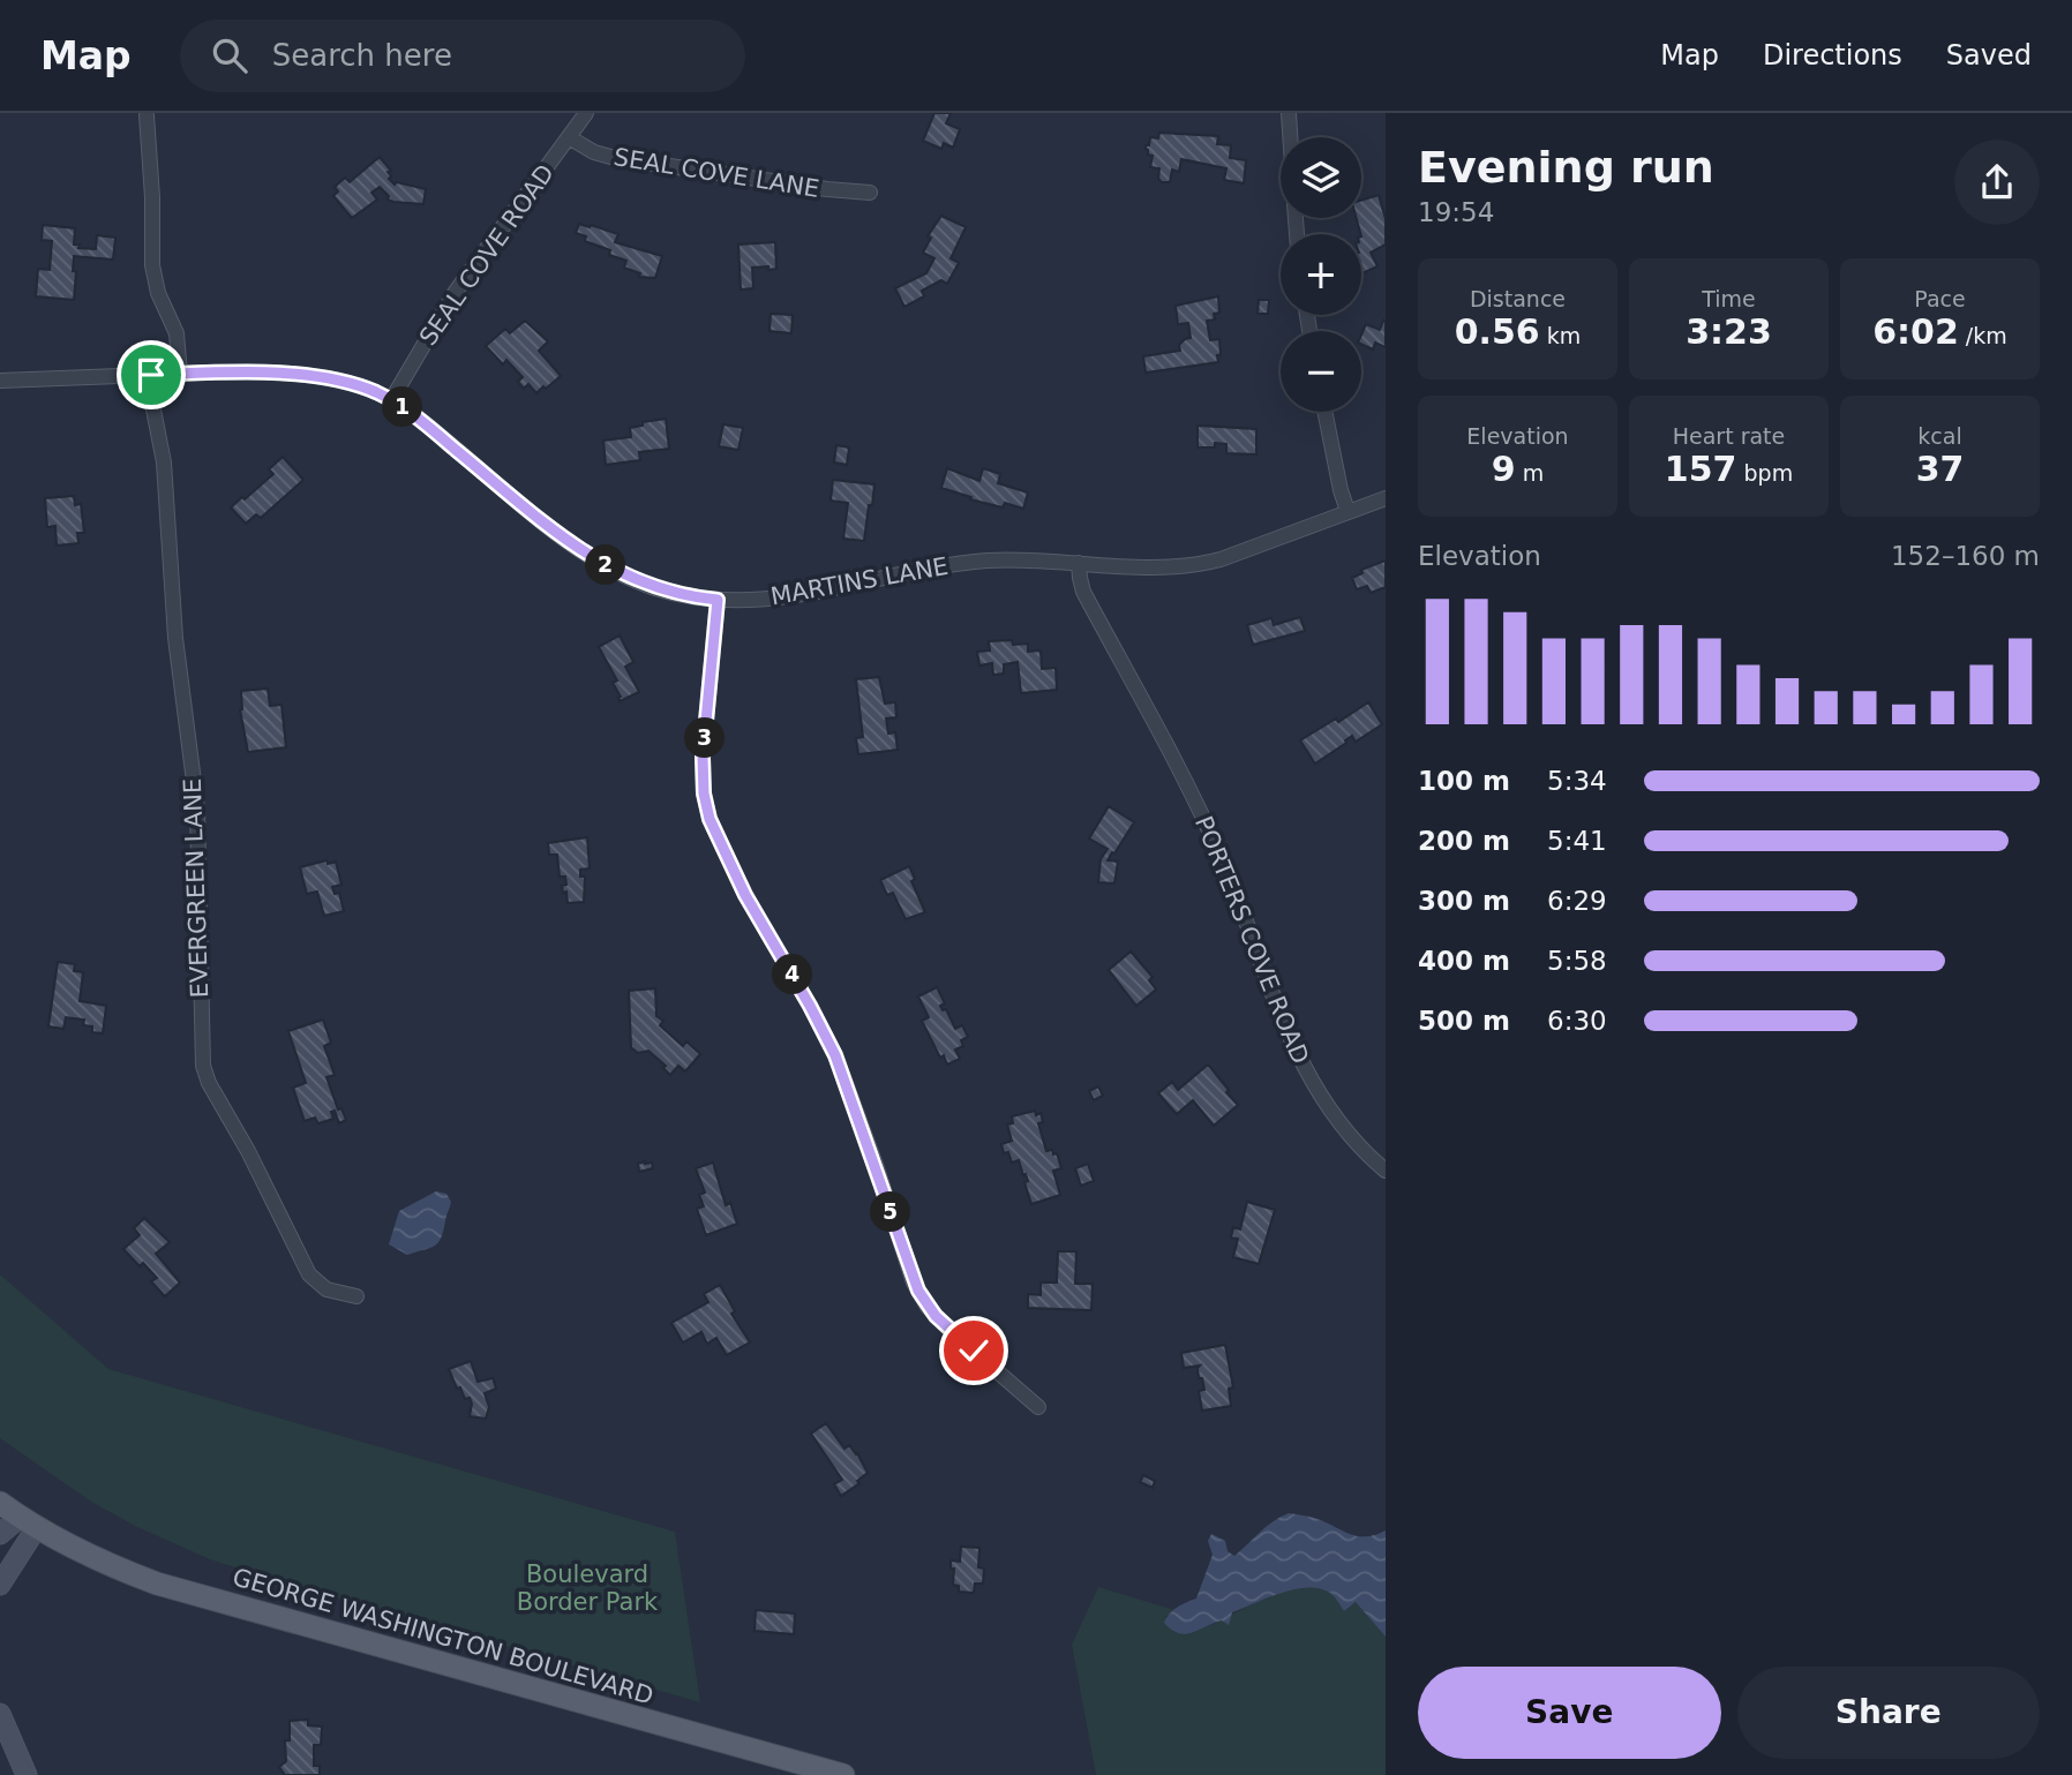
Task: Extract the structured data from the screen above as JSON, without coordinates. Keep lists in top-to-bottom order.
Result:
{
  "streets": {
    "main road": ["GEORGE WASHINGTON BOULEVARD"],
    "street": [
      "SEAL COVE LANE",
      "SEAL COVE ROAD",
      "MARTINS LANE",
      "EVERGREEN LANE",
      "PORTERS COVE ROAD"
    ]
  },
  "crossings": [
    ["SEAL COVE LANE", "SEAL COVE ROAD"],
    ["SEAL COVE ROAD", "MARTINS LANE"],
    ["MARTINS LANE", "EVERGREEN LANE"],
    ["MARTINS LANE", "PORTERS COVE ROAD"]
  ],
  "parks": ["Boulevard Border Park"],
  "page": {
    "header": "Map",
    "search": "Search here",
    "nav": ["Map", "Directions", "Saved"],
    "heading": ["Evening run", "19:54"],
    "map_buttons": ["+", "−"],
    "stats": [
      ["Distance", "0.56 km"],
      ["Time", "3:23"],
      ["Pace", "6:02 /km"],
      ["Elevation", "9 m"],
      ["Heart rate", "157 bpm"],
      ["kcal", "37"]
    ],
    "pins": [
      "1",
      "2",
      "3",
      "4",
      "5"
    ],
    "chart": ["Elevation", "152–160 m"],
    "list": [
      {
        "name": "100 m",
        "note": "5:34"
      },
      {
        "name": "200 m",
        "note": "5:41"
      },
      {
        "name": "300 m",
        "note": "6:29"
      },
      {
        "name": "400 m",
        "note": "5:58"
      },
      {
        "name": "500 m",
        "note": "6:30"
      }
    ],
    "buttons": ["Save", "Share"]
  }
}
